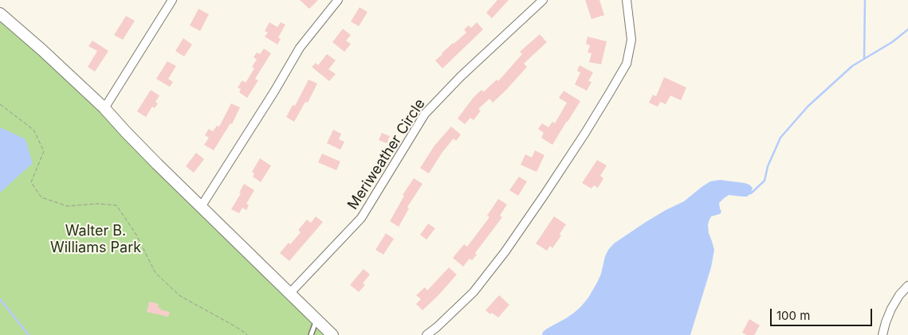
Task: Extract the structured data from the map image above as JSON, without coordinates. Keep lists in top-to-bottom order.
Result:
{
  "streets": {
    "street": ["Meriweather Circle"]
  },
  "parks": ["Walter B. Williams Park"],
  "scale_bar": "100 m"
}
